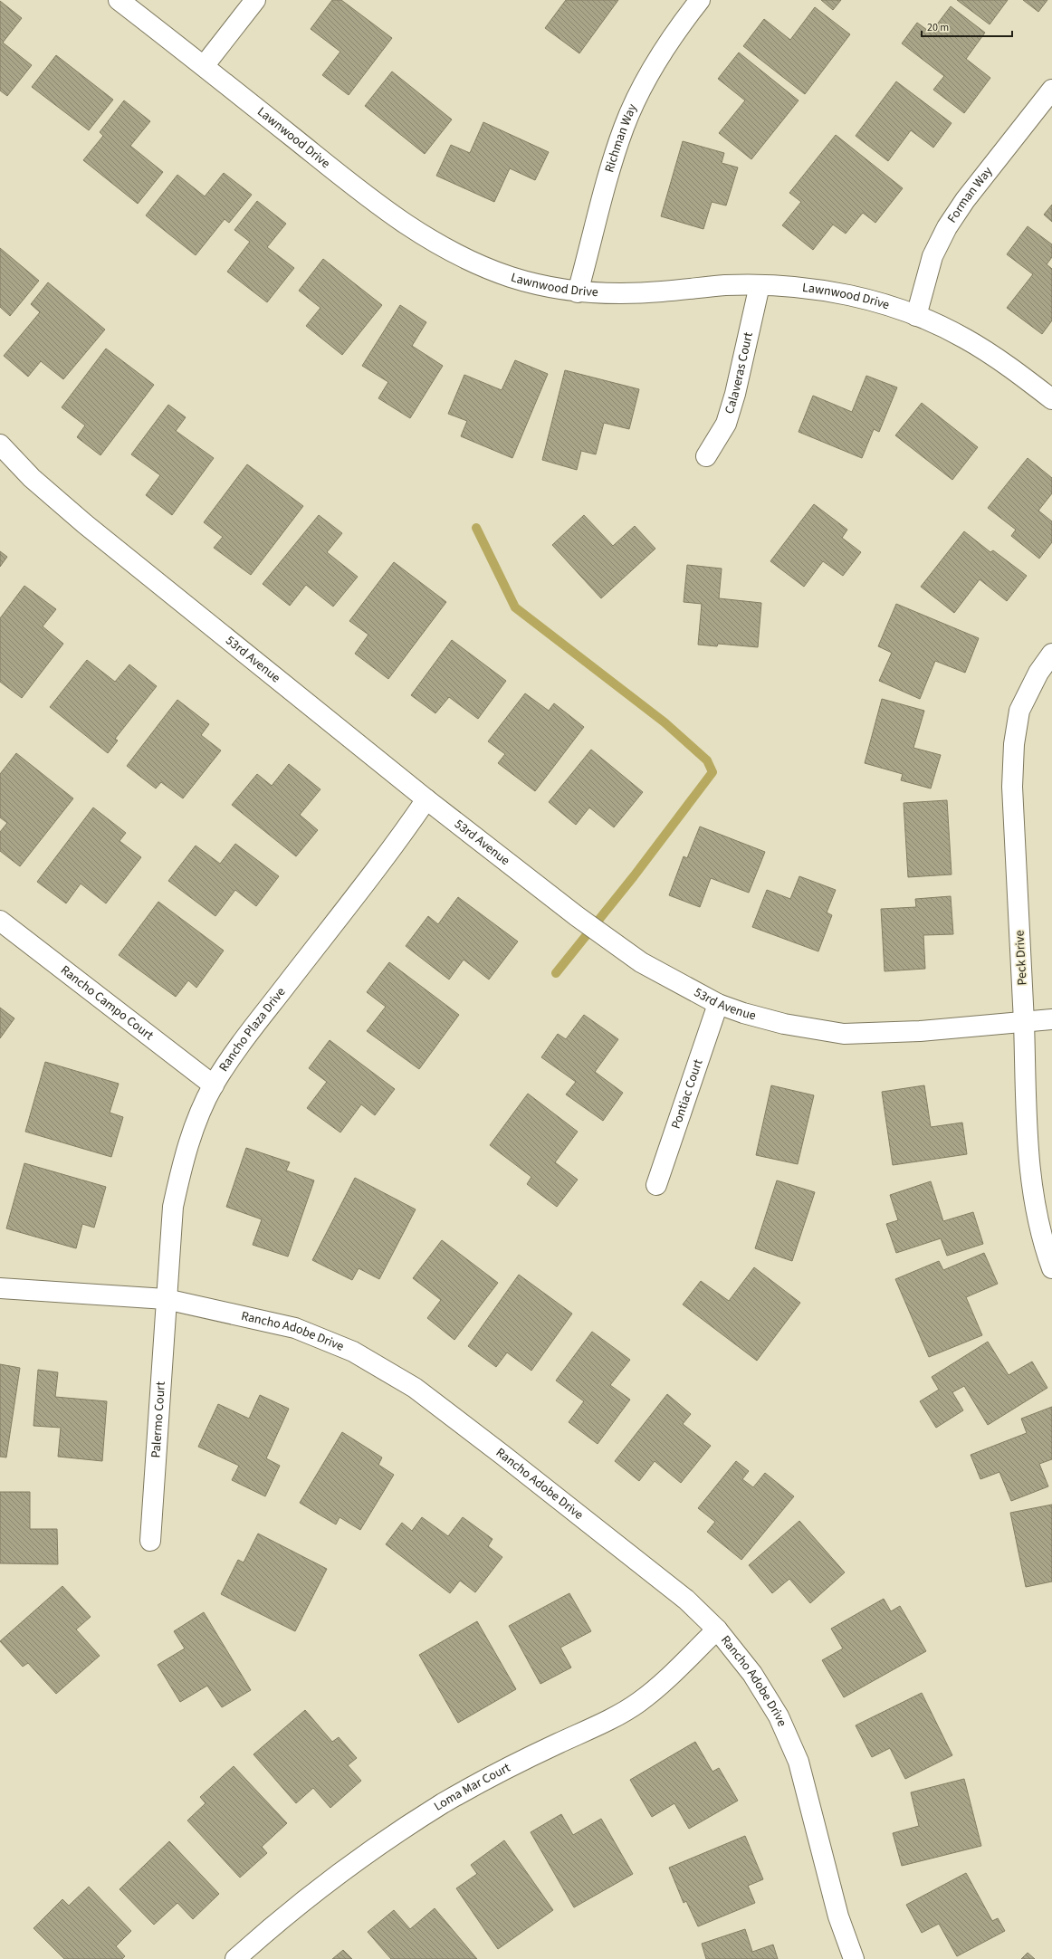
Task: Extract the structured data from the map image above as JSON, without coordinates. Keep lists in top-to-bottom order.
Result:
{
  "streets": {
    "street": [
      "Lawnwood Drive",
      "Richman Way",
      "Forman Way",
      "Calaveras Court",
      "53rd Avenue",
      "Peck Drive",
      "Rancho Campo Court",
      "Rancho Plaza Drive",
      "Pontiac Court",
      "Rancho Adobe Drive",
      "Palermo Court",
      "Loma Mar Court"
    ]
  },
  "crossings": [
    ["Lawnwood Drive", "Richman Way"],
    ["Lawnwood Drive", "Forman Way"],
    ["Lawnwood Drive", "Calaveras Court"],
    ["53rd Avenue", "Peck Drive"],
    ["53rd Avenue", "Rancho Plaza Drive"],
    ["53rd Avenue", "Pontiac Court"],
    ["Rancho Campo Court", "Rancho Plaza Drive"],
    ["Rancho Plaza Drive", "Rancho Adobe Drive"],
    ["Rancho Plaza Drive", "Palermo Court"],
    ["Rancho Adobe Drive", "Palermo Court"],
    ["Rancho Adobe Drive", "Loma Mar Court"]
  ],
  "scale_bar": "20 m"
}
